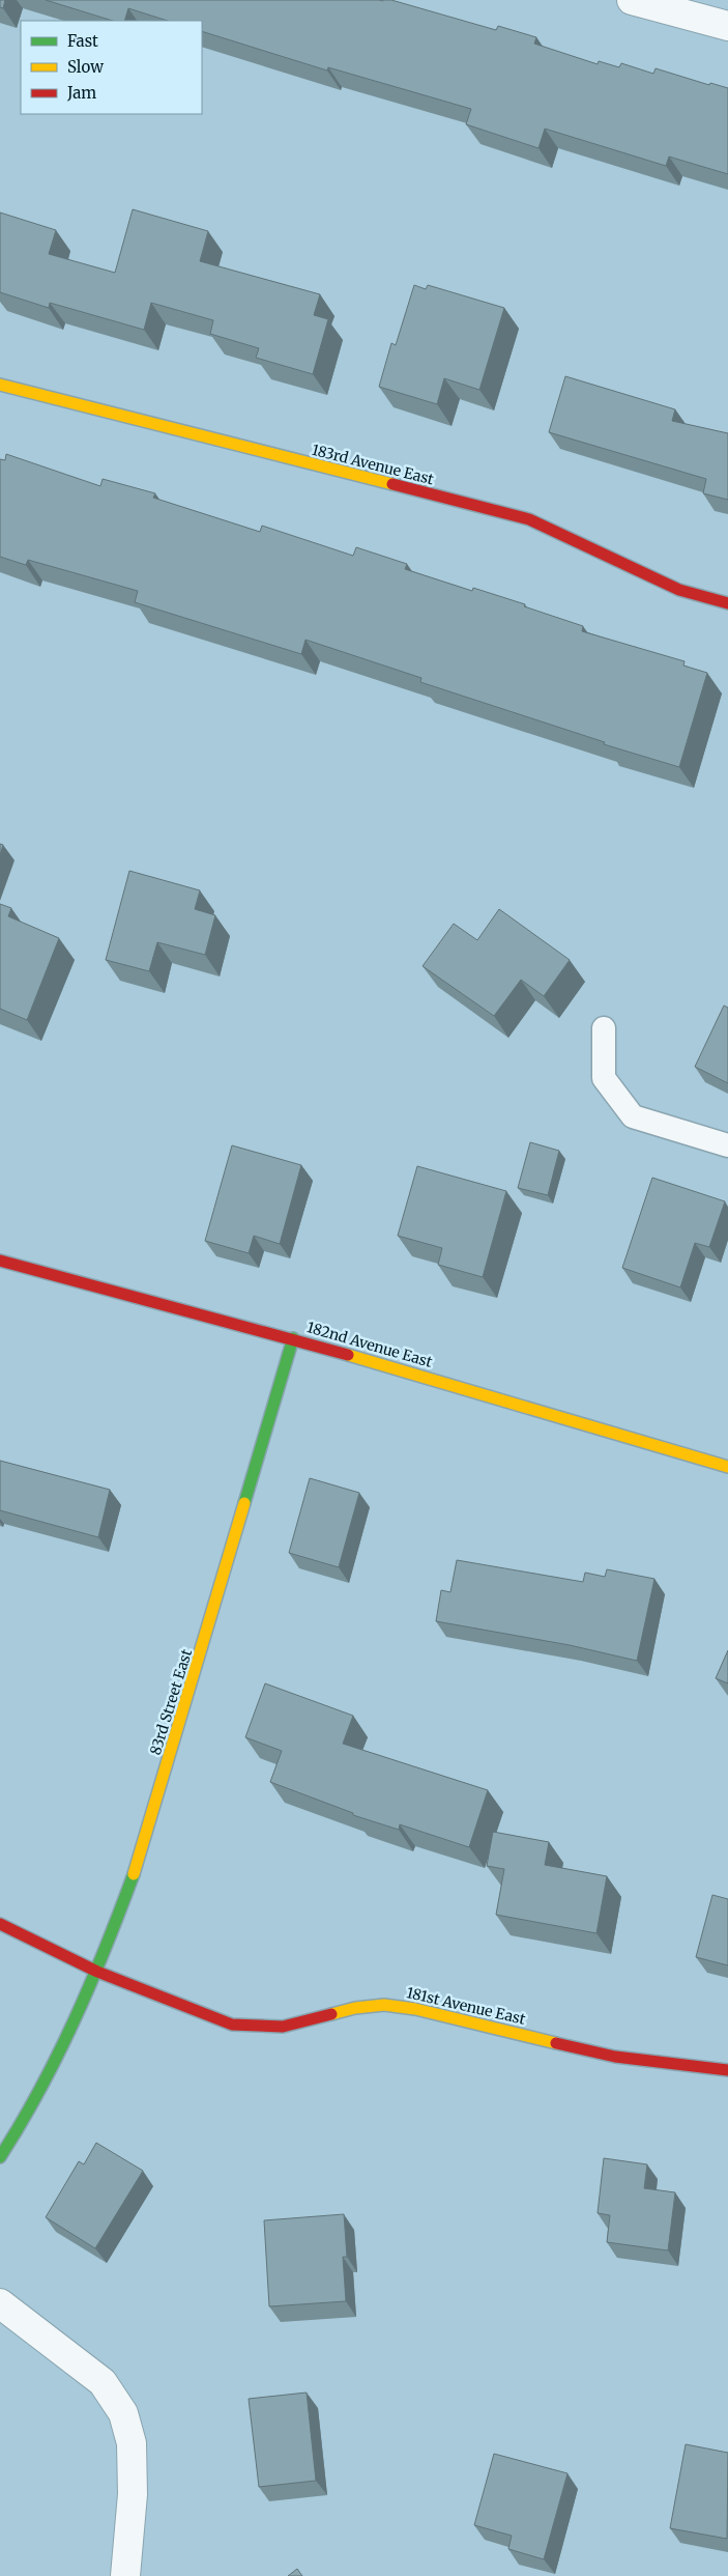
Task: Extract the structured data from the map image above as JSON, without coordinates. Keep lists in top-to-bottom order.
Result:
{
  "streets": {
    "street": [
      "183rd Avenue East",
      "182nd Avenue East",
      "83rd Street East",
      "181st Avenue East"
    ]
  },
  "crossings": [
    ["182nd Avenue East", "83rd Street East"],
    ["83rd Street East", "181st Avenue East"]
  ],
  "legend": ["Fast", "Slow", "Jam"]
}
